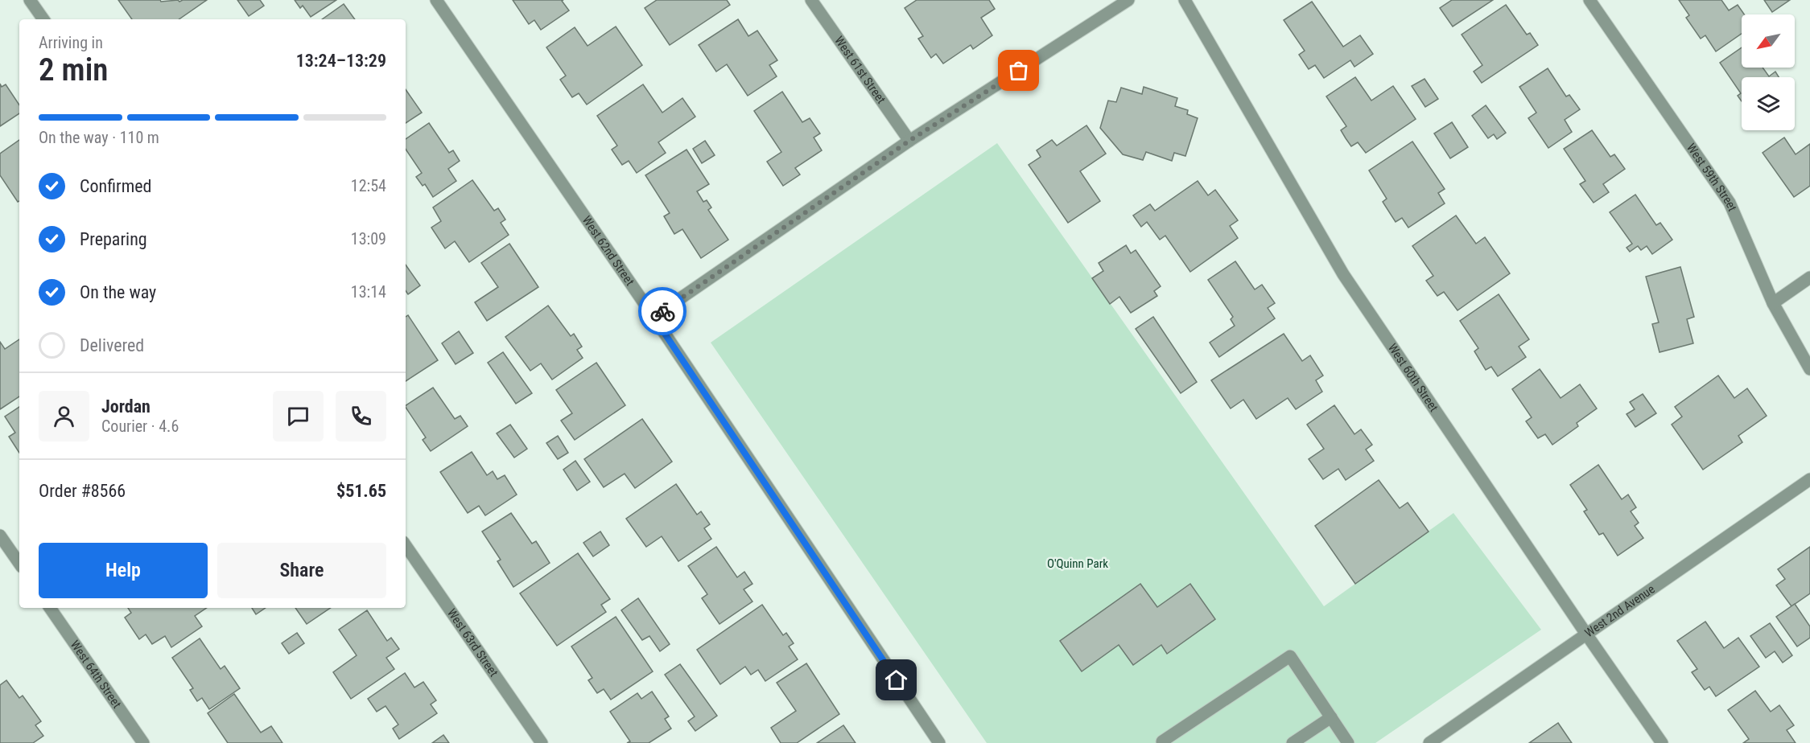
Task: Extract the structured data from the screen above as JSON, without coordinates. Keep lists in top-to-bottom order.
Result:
{
  "streets": {
    "street": [
      "West 61st Street",
      "West 59th Street",
      "West 62nd Street",
      "West 60th Street",
      "West 2nd Avenue",
      "West 63rd Street",
      "West 64th Street"
    ]
  },
  "crossings": [
    ["West 60th Street", "West 2nd Avenue"]
  ],
  "parks": ["O'Quinn Park"],
  "north": "bottom left",
  "page": {
    "heading": ["2 min", "Arriving in", "13:24–13:29"],
    "panel": [
      "Jordan",
      "Courier · 4.6",
      "Order #8566",
      "$51.65"
    ],
    "bar": "On the way · 110 m",
    "list": [
      ["Confirmed", "12:54"],
      ["Preparing", "13:09"],
      ["On the way", "13:14"],
      "Delivered"
    ],
    "buttons": ["Help", "Share"]
  }
}
